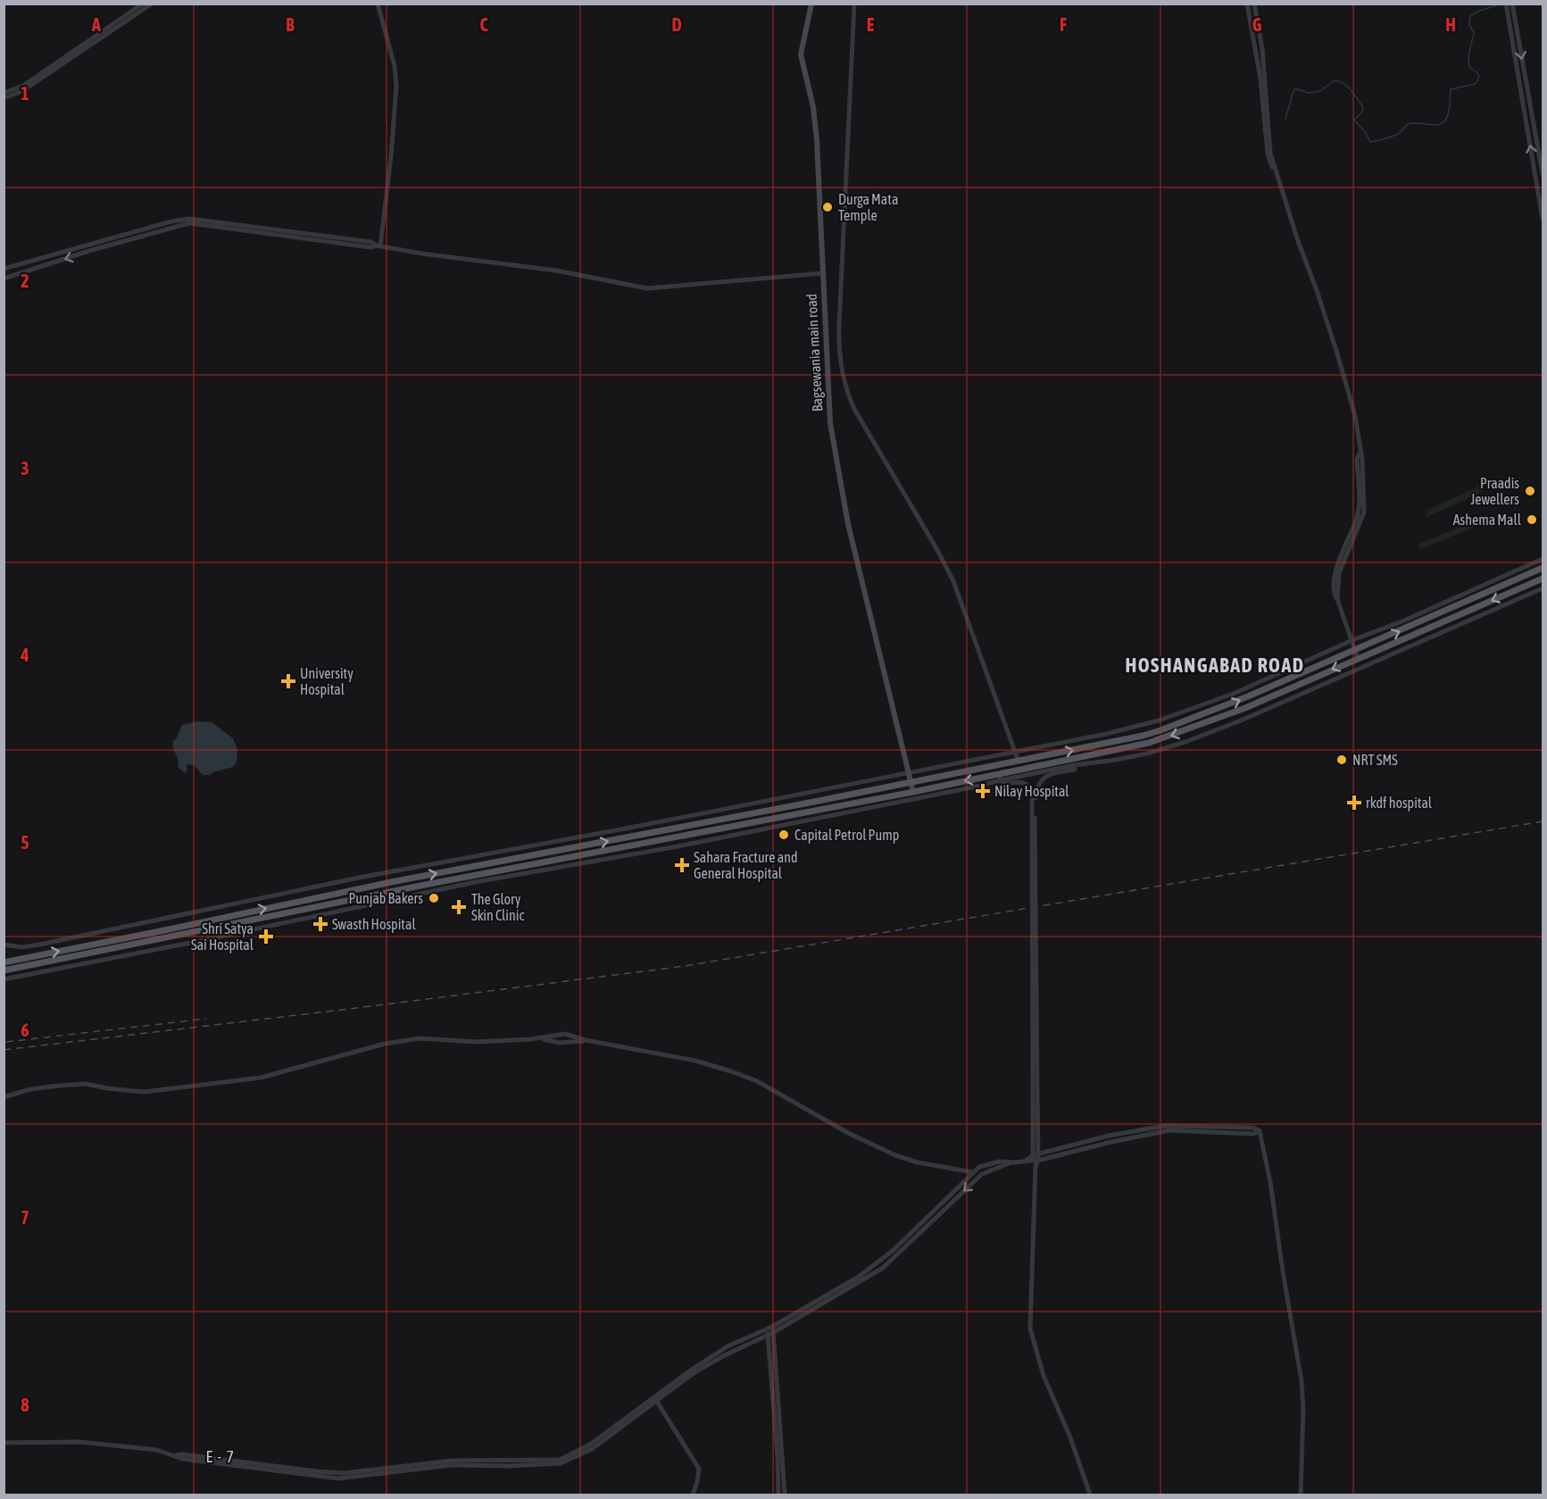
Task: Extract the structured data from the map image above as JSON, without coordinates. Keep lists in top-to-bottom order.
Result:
{
  "streets": {
    "main road": ["Bagsewania main road"]
  },
  "districts": ["HOSHANGABAD ROAD", "E - 7"],
  "places": {
    "other": [
      "Durga Mata Temple",
      "Praadis Jewellers",
      "Ashema Mall",
      "NRT SMS",
      "Capital Petrol Pump",
      "Punjab Bakers"
    ],
    "health": [
      "University Hospital",
      "Nilay Hospital",
      "rkdf hospital",
      "Sahara Fracture and General Hospital",
      "The Glory Skin Clinic",
      "Swasth Hospital",
      "Shri Satya Sai Hospital"
    ]
  },
  "grid": {
    "columns": [
      "A",
      "B",
      "C",
      "D",
      "E",
      "F",
      "G",
      "H"
    ],
    "rows": [
      "1",
      "2",
      "3",
      "4",
      "5",
      "6",
      "7",
      "8"
    ]
  }
}
